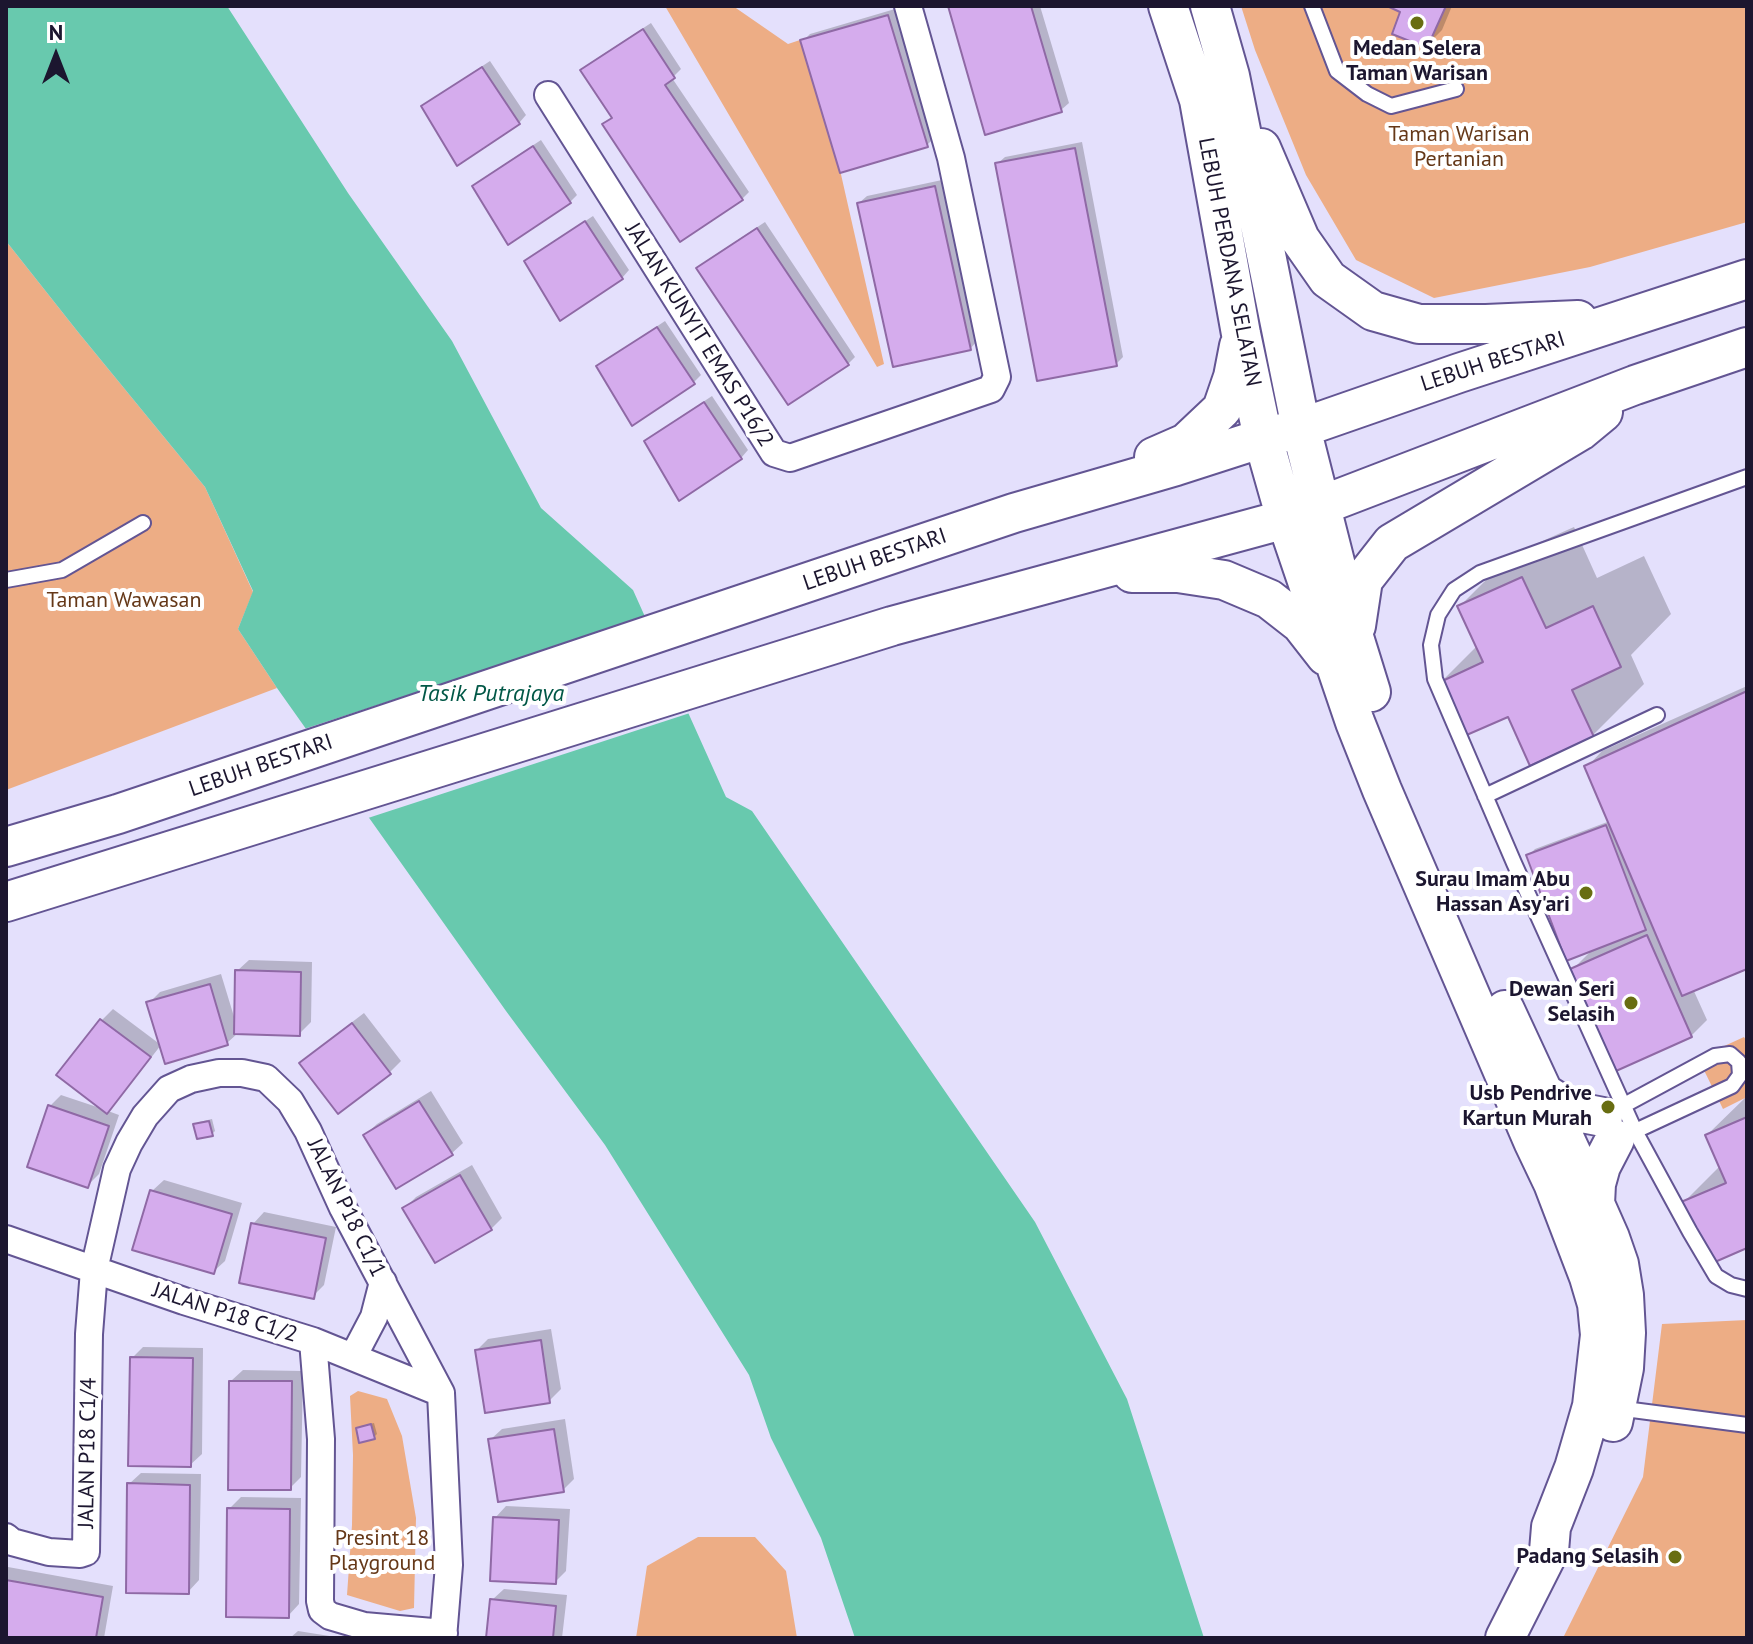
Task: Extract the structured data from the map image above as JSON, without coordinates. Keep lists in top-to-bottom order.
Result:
{
  "streets": {
    "main road": ["LEBUH PERDANA SELATAN", "LEBUH BESTARI"],
    "street": [
      "JALAN KUNYIT EMAS P16/2",
      "JALAN P18 C1/1",
      "JALAN P18 C1/2",
      "JALAN P18 C1/4"
    ]
  },
  "crossings": [
    ["LEBUH PERDANA SELATAN", "LEBUH BESTARI"],
    ["JALAN P18 C1/1", "JALAN P18 C1/2"],
    ["JALAN P18 C1/1", "JALAN P18 C1/4"],
    ["JALAN P18 C1/2", "JALAN P18 C1/4"]
  ],
  "water": ["Tasik Putrajaya"],
  "parks": ["Taman Warisan Pertanian", "Taman Wawasan", "Presint 18 Playground"],
  "places": [
    "Medan Selera Taman Warisan",
    "Surau Imam Abu Hassan Asy'ari",
    "Dewan Seri Selasih",
    "Usb Pendrive Kartun Murah",
    "Padang Selasih"
  ],
  "north": "top"
}
